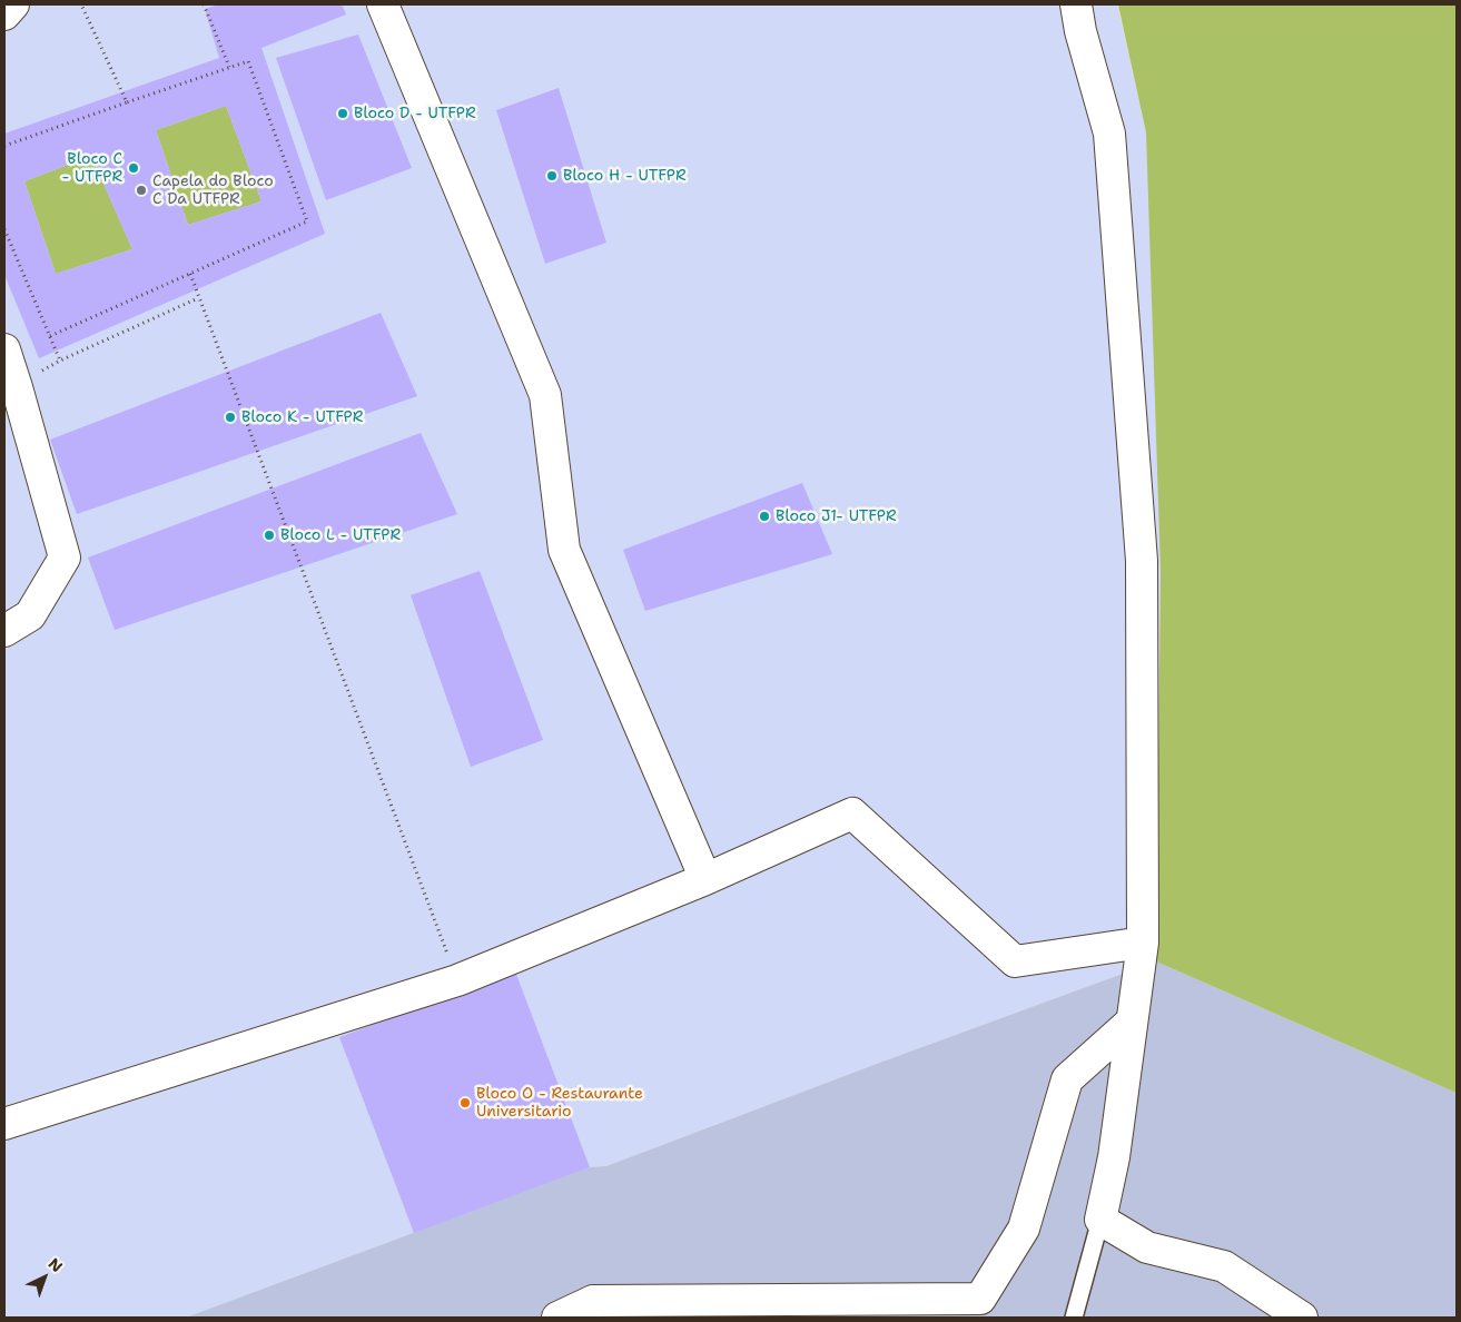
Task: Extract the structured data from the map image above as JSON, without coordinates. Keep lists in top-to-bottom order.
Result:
{
  "places": [
    "Bloco D - UTFPR",
    "Bloco C - UTFPR",
    "Bloco H - UTFPR",
    "Capela do Bloco C Da UTFPR",
    "Bloco K - UTFPR",
    "Bloco J1- UTFPR",
    "Bloco L - UTFPR",
    "Bloco O - Restaurante Universitario"
  ],
  "north": "top right"
}
